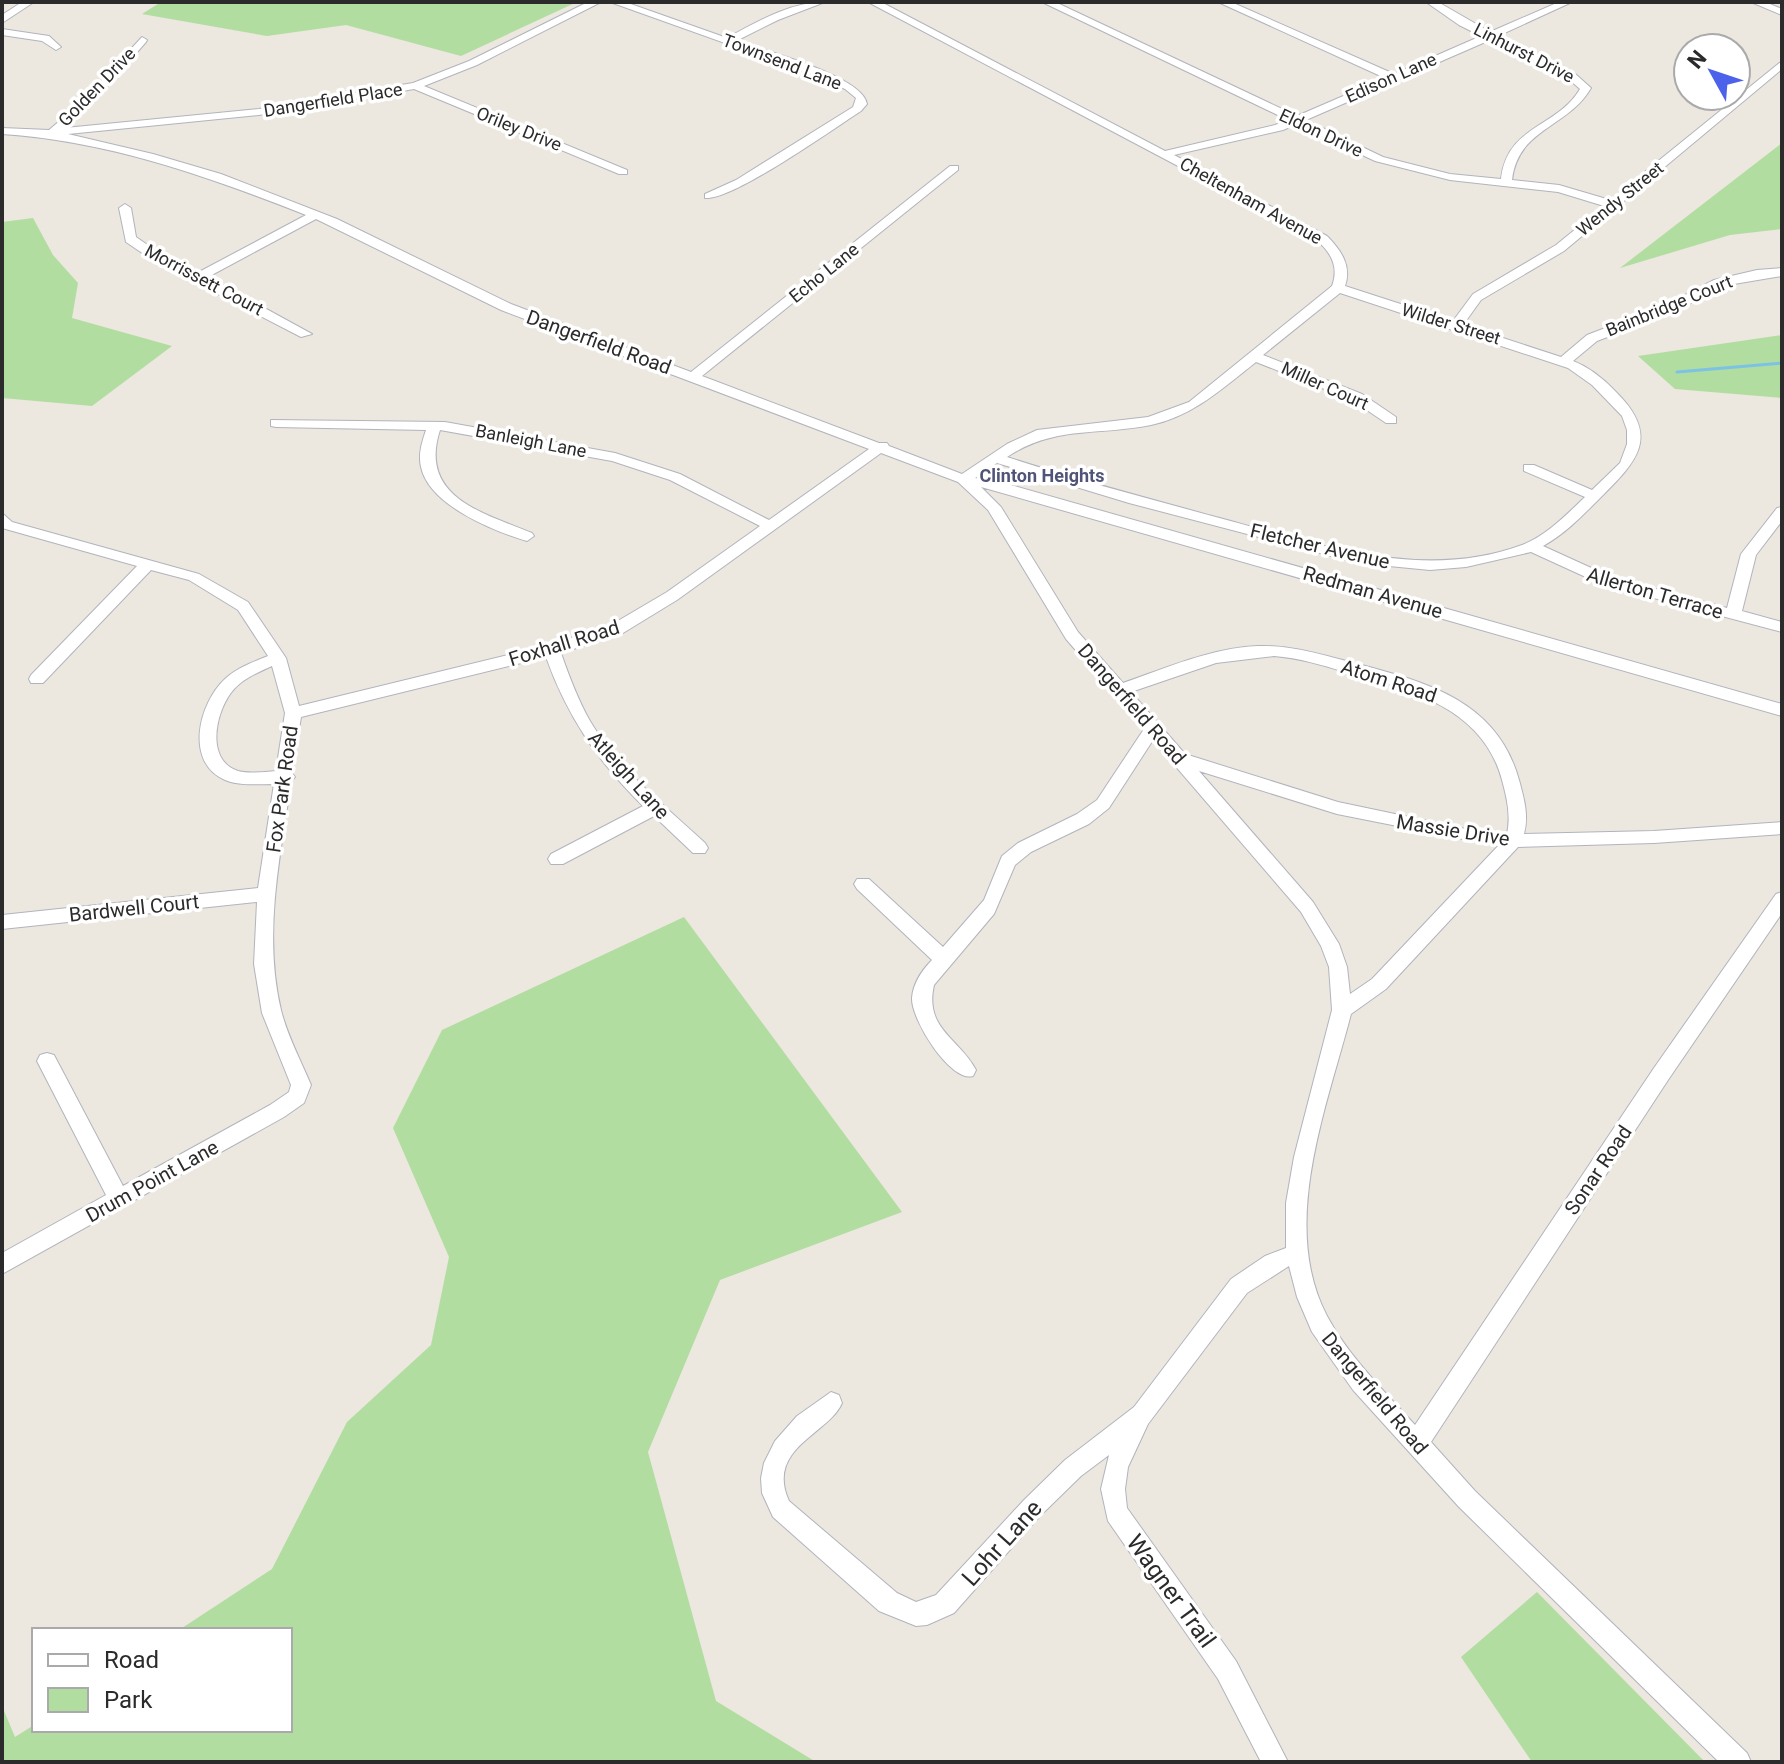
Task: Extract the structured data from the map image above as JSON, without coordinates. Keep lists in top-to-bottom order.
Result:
{
  "streets": {
    "street": [
      "Linhurst Drive",
      "Townsend Lane",
      "Edison Lane",
      "Golden Drive",
      "Dangerfield Place",
      "Oriley Drive",
      "Eldon Drive",
      "Wendy Street",
      "Cheltenham Avenue",
      "Echo Lane",
      "Morrissett Court",
      "Bainbridge Court",
      "Wilder Street",
      "Dangerfield Road",
      "Miller Court",
      "Banleigh Lane",
      "Fletcher Avenue",
      "Redman Avenue",
      "Allerton Terrace",
      "Foxhall Road",
      "Atom Road",
      "Atleigh Lane",
      "Fox Park Road",
      "Massie Drive",
      "Bardwell Court",
      "Sonar Road",
      "Drum Point Lane",
      "Lohr Lane",
      "Wagner Trail"
    ]
  },
  "crossings": [
    ["Linhurst Drive", "Edison Lane"],
    ["Linhurst Drive", "Eldon Drive"],
    ["Edison Lane", "Eldon Drive"],
    ["Edison Lane", "Cheltenham Avenue"],
    ["Golden Drive", "Dangerfield Place"],
    ["Golden Drive", "Dangerfield Road"],
    ["Dangerfield Place", "Oriley Drive"],
    ["Dangerfield Place", "Dangerfield Road"],
    ["Eldon Drive", "Wendy Street"],
    ["Wendy Street", "Wilder Street"],
    ["Cheltenham Avenue", "Wilder Street"],
    ["Echo Lane", "Dangerfield Road"],
    ["Bainbridge Court", "Wilder Street"],
    ["Bainbridge Court", "Fletcher Avenue"],
    ["Wilder Street", "Fletcher Avenue"],
    ["Dangerfield Road", "Redman Avenue"],
    ["Dangerfield Road", "Foxhall Road"],
    ["Dangerfield Road", "Atom Road"],
    ["Dangerfield Road", "Massie Drive"],
    ["Dangerfield Road", "Sonar Road"],
    ["Dangerfield Road", "Lohr Lane"],
    ["Banleigh Lane", "Foxhall Road"],
    ["Fletcher Avenue", "Allerton Terrace"],
    ["Foxhall Road", "Atleigh Lane"],
    ["Foxhall Road", "Fox Park Road"],
    ["Atom Road", "Massie Drive"],
    ["Fox Park Road", "Bardwell Court"],
    ["Fox Park Road", "Drum Point Lane"],
    ["Lohr Lane", "Wagner Trail"]
  ],
  "districts": ["Clinton Heights"],
  "legend": ["Road", "Park"],
  "north": "top left"
}
